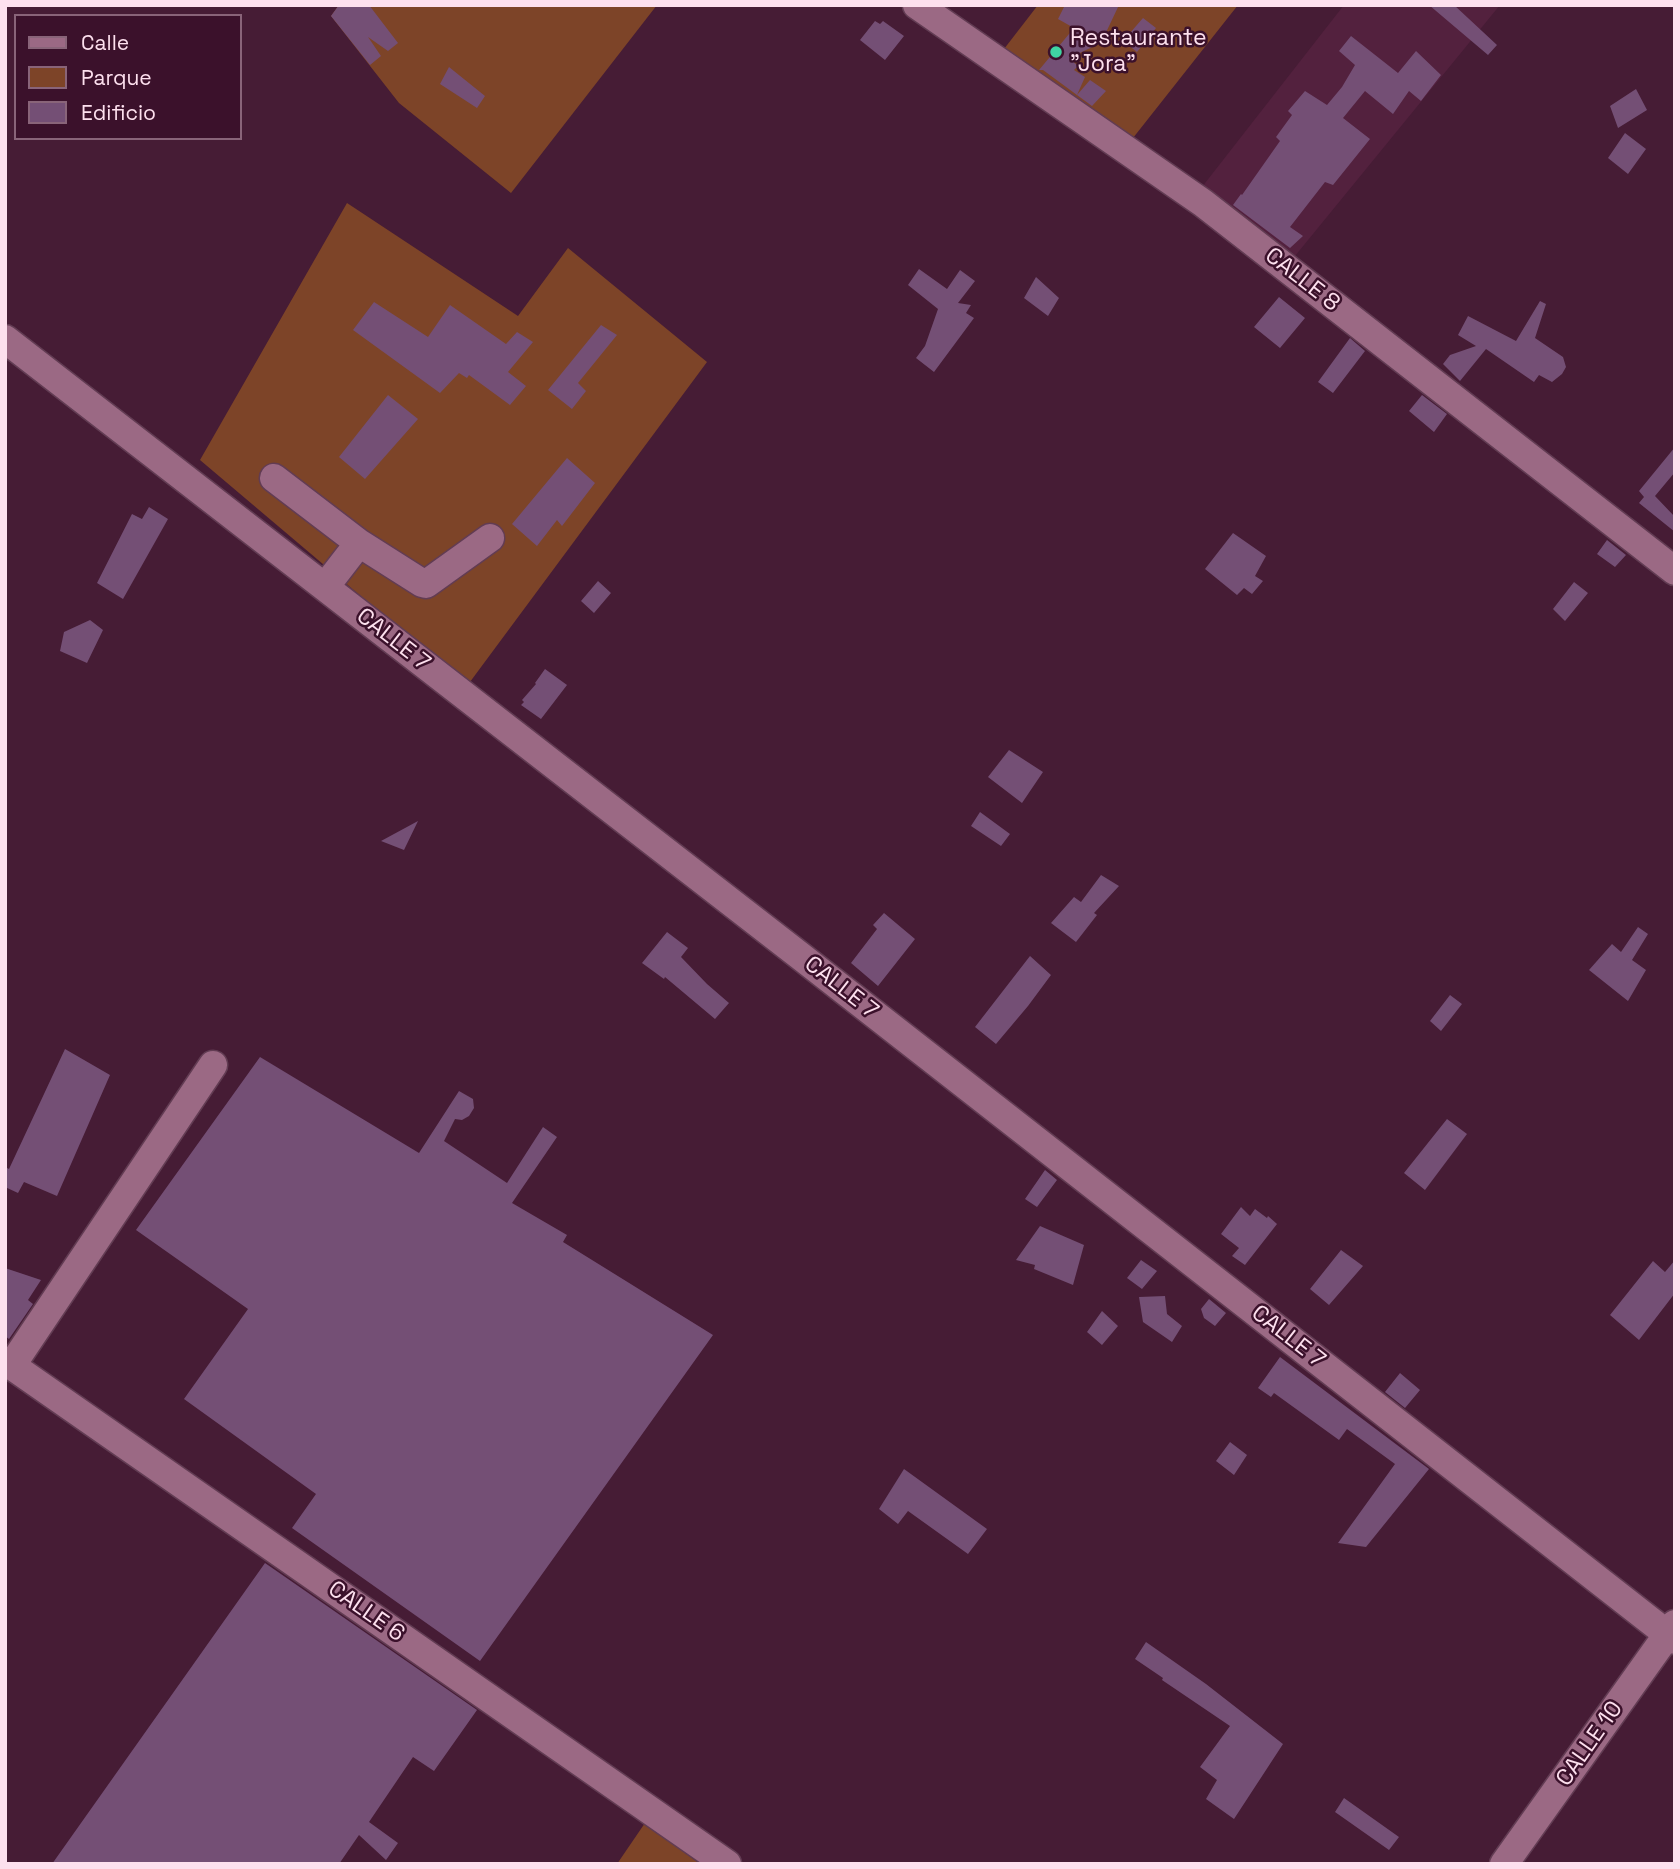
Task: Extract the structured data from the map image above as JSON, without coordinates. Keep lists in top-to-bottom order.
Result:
{
  "streets": {
    "street": [
      "CALLE 8",
      "CALLE 7",
      "CALLE 6",
      "CALLE 10"
    ]
  },
  "crossings": [
    ["CALLE 7", "CALLE 10"]
  ],
  "places": ["Restaurante \"Jora\""],
  "legend": ["Calle", "Parque", "Edificio"]
}
